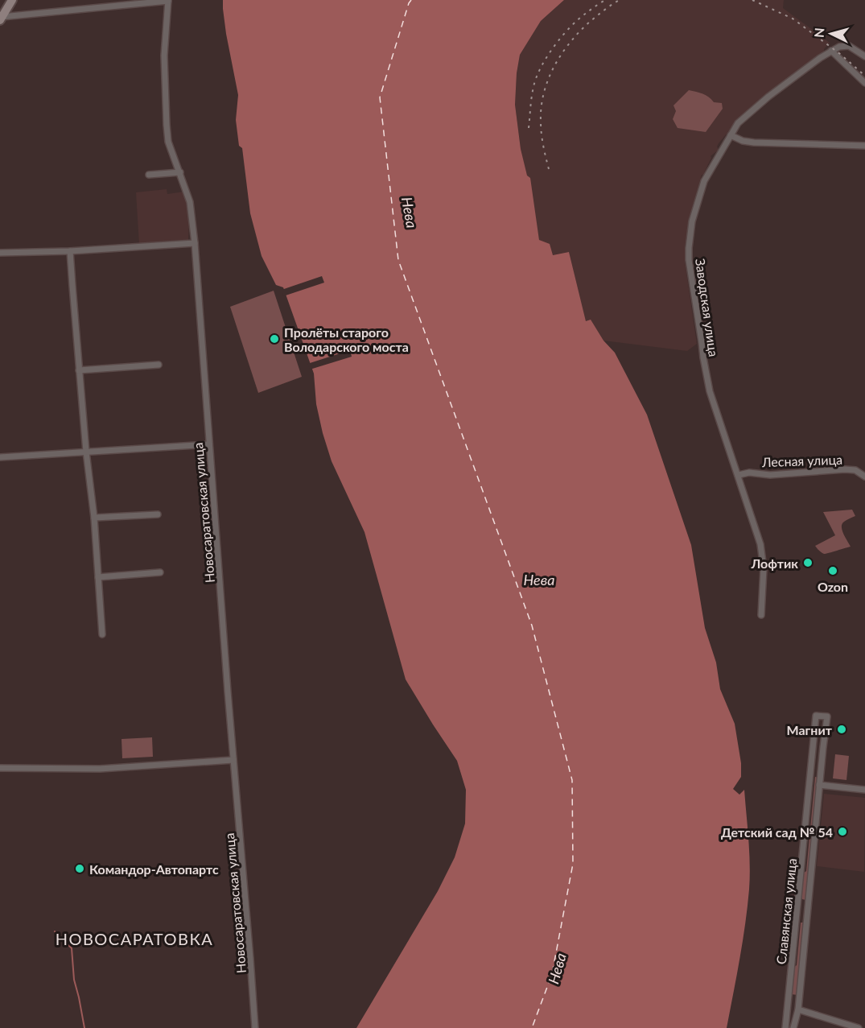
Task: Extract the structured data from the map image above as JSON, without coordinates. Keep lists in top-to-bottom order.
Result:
{
  "streets": {
    "street": [
      "Заводская улица",
      "Лесная улица",
      "Новосаратовская улица",
      "Славянская улица"
    ]
  },
  "crossings": [
    ["Заводская улица", "Лесная улица"]
  ],
  "districts": ["НОВОСАРАТОВКА"],
  "water": ["Нева"],
  "places": [
    "Пролёты старого Володарского моста",
    "Лофтик",
    "Ozon",
    "Магнит",
    "Детский сад № 54",
    "Командор-Автопартс"
  ],
  "north": "left"
}
